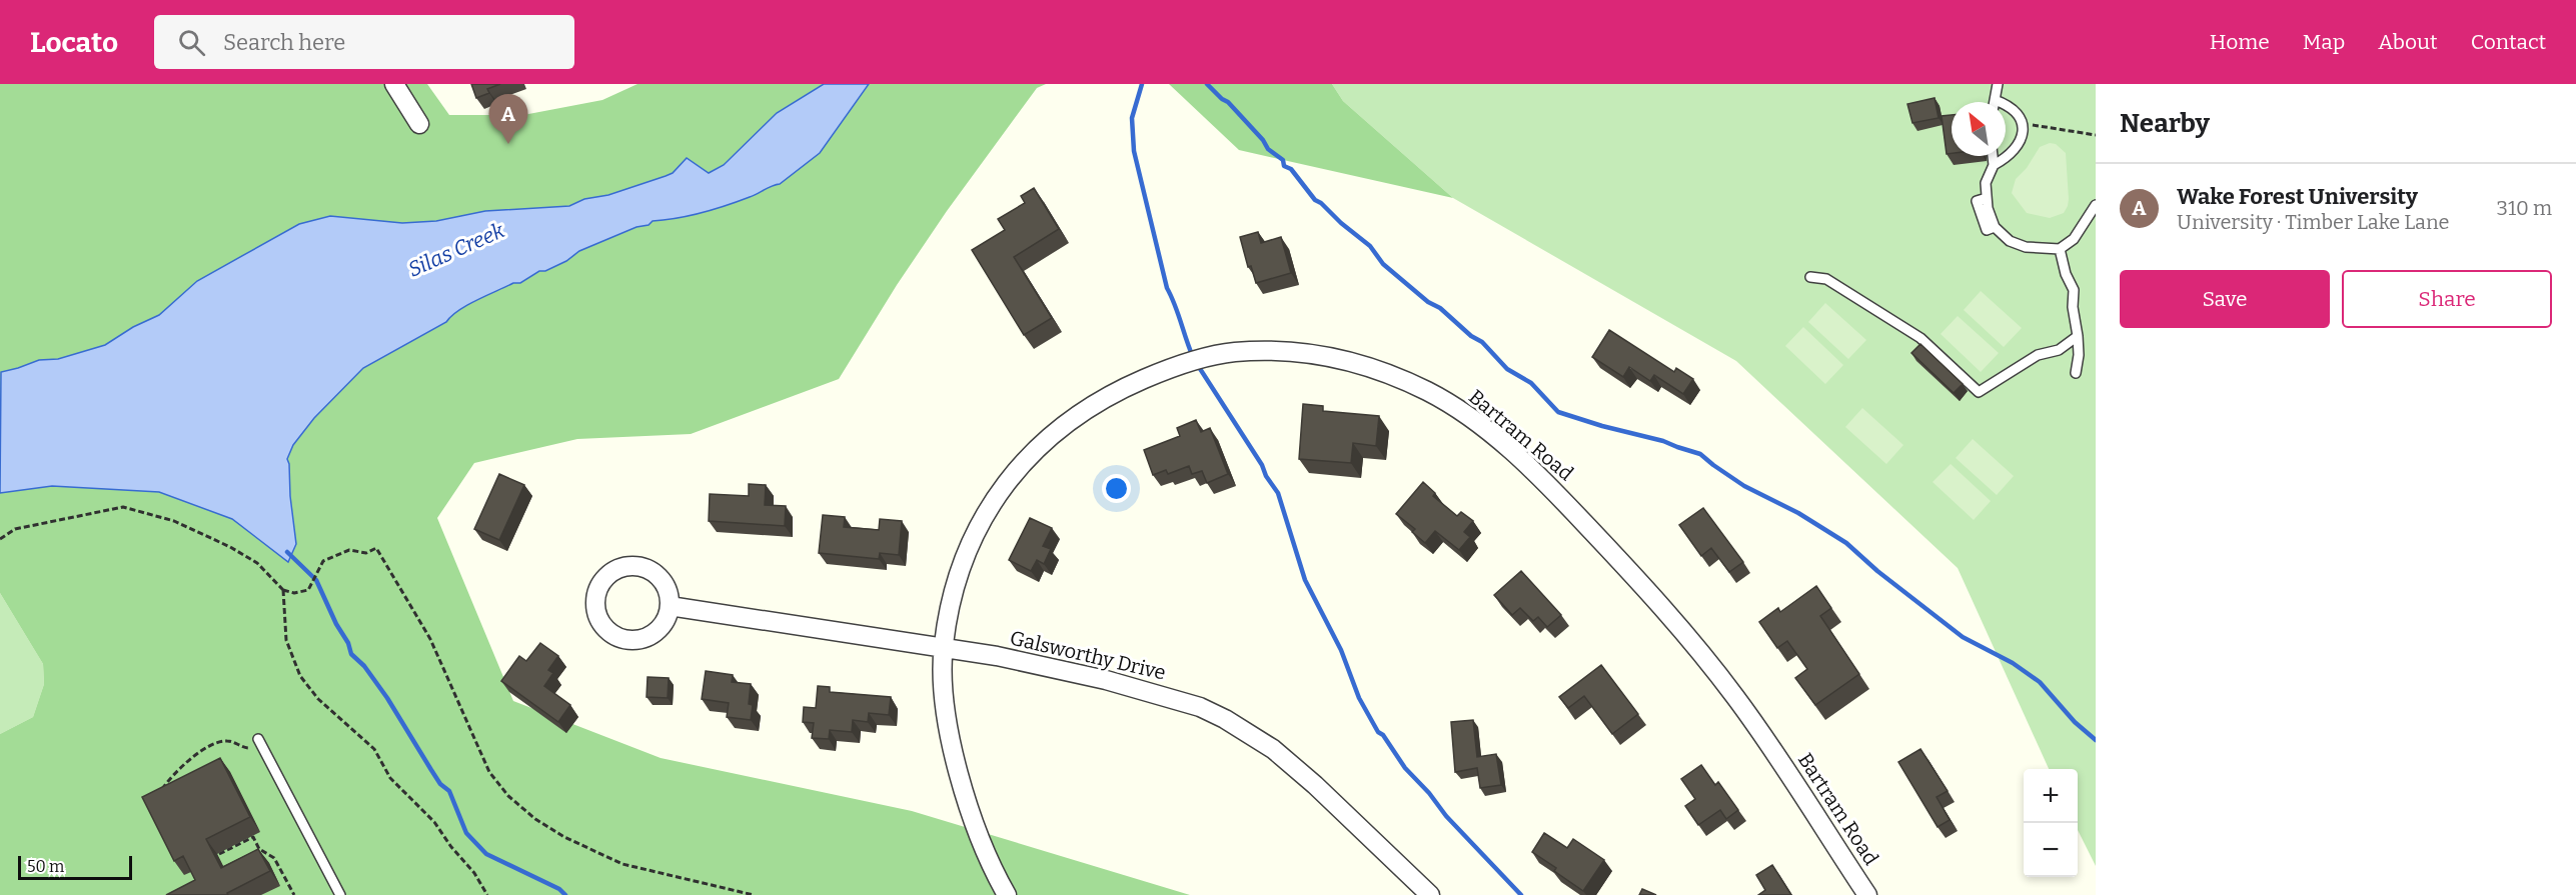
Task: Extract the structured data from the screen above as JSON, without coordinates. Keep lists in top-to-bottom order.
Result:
{
  "streets": {
    "street": ["Bartram Road", "Galsworthy Drive"]
  },
  "crossings": [
    ["Bartram Road", "Galsworthy Drive"]
  ],
  "water": ["Silas Creek"],
  "scale_bar": "50 m",
  "north": "top left",
  "page": {
    "header": "Locato",
    "search": "Search here",
    "nav": [
      "Home",
      "Map",
      "About",
      "Contact"
    ],
    "heading": "Nearby",
    "pins": "A",
    "list": [
      {
        "mark": "A",
        "name": "Wake Forest University",
        "note": "University · Timber Lake Lane",
        "value": "310 m"
      }
    ],
    "buttons": ["Save", "Share"],
    "map_buttons": ["+", "−"],
    "scale": "50 m"
  }
}
